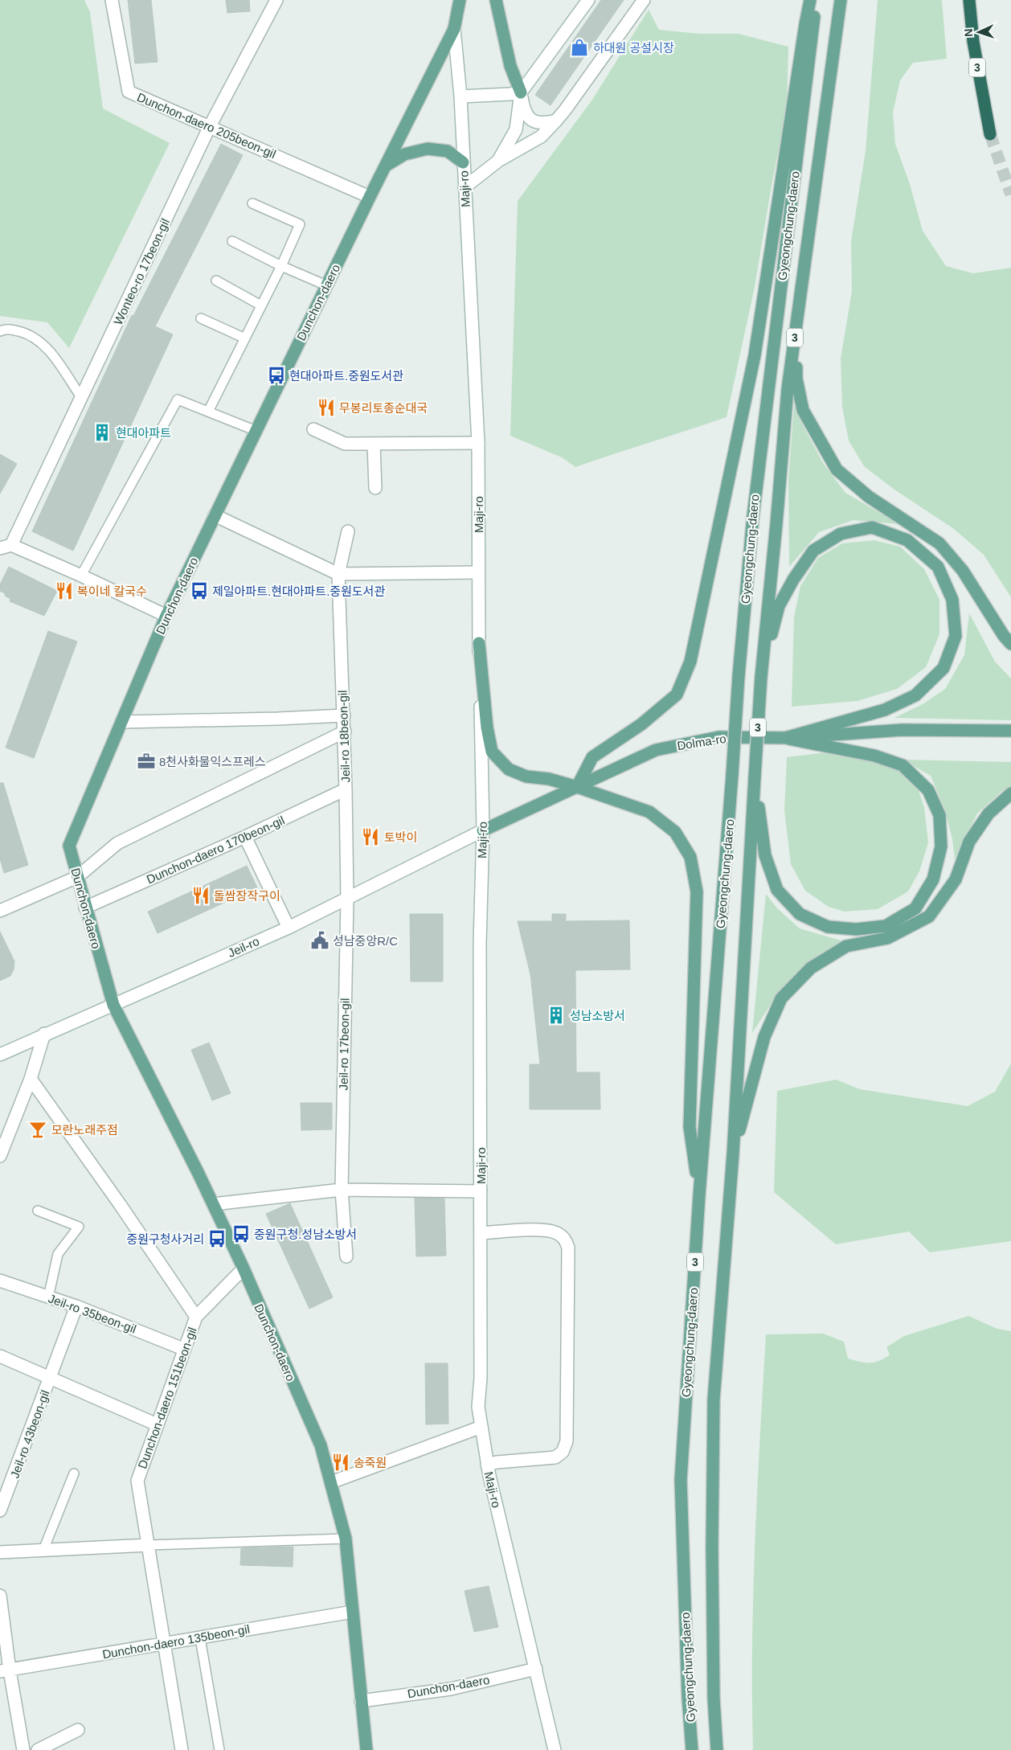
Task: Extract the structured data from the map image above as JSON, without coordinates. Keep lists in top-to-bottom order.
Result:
{
  "streets": {
    "highway": ["3"],
    "main road": ["Gyeongchung-daero", "Dunchon-daero", "Dolma-ro"],
    "street": [
      "Dunchon-daero 205beon-gil",
      "Maji-ro",
      "Wonteo-ro 17beon-gil",
      "Jeil-ro 18beon-gil",
      "Dunchon-daero 170beon-gil",
      "Jeil-ro",
      "Jeil-ro 17beon-gil",
      "Jeil-ro 35beon-gil",
      "Dunchon-daero 151beon-gil",
      "Jeil-ro 43beon-gil",
      "Dunchon-daero 135beon-gil"
    ]
  },
  "crossings": [
    ["Dunchon-daero 205beon-gil", "Wonteo-ro 17beon-gil"],
    ["Dunchon-daero 205beon-gil", "Dunchon-daero"],
    ["Maji-ro", "Dunchon-daero"],
    ["Maji-ro", "Dolma-ro"],
    ["Maji-ro", "Jeil-ro"],
    ["Dunchon-daero", "Dunchon-daero 170beon-gil"],
    ["Dunchon-daero", "Jeil-ro"],
    ["Dunchon-daero", "Dunchon-daero 151beon-gil"],
    ["Dunchon-daero", "Dunchon-daero 135beon-gil"],
    ["Jeil-ro 18beon-gil", "Dunchon-daero 170beon-gil"],
    ["Jeil-ro 18beon-gil", "Jeil-ro"],
    ["Jeil-ro 18beon-gil", "Jeil-ro 17beon-gil"],
    ["Dolma-ro", "Jeil-ro"],
    ["Jeil-ro", "Jeil-ro 17beon-gil"],
    ["Jeil-ro 35beon-gil", "Dunchon-daero 151beon-gil"],
    ["Dunchon-daero 151beon-gil", "Jeil-ro 43beon-gil"],
    ["Dunchon-daero 151beon-gil", "Dunchon-daero 135beon-gil"]
  ],
  "places": {
    "shop": ["하대원 공설시장"],
    "bus stop": [
      "현대아파트.중원도서관",
      "제일아파트.현대아파트.중원도서관",
      "중원구청.성남소방서",
      "중원구청사거리"
    ],
    "restaurant": [
      "무봉리토종순대국",
      "복이네 칼국수",
      "토박이",
      "돌쌈장작구이",
      "송죽원"
    ],
    "building": ["현대아파트", "성남소방서"],
    "office": ["8천사화물익스프레스"],
    "public building": ["성남중앙R/C"],
    "bar": ["모란노래주점"]
  },
  "north": "left"
}
